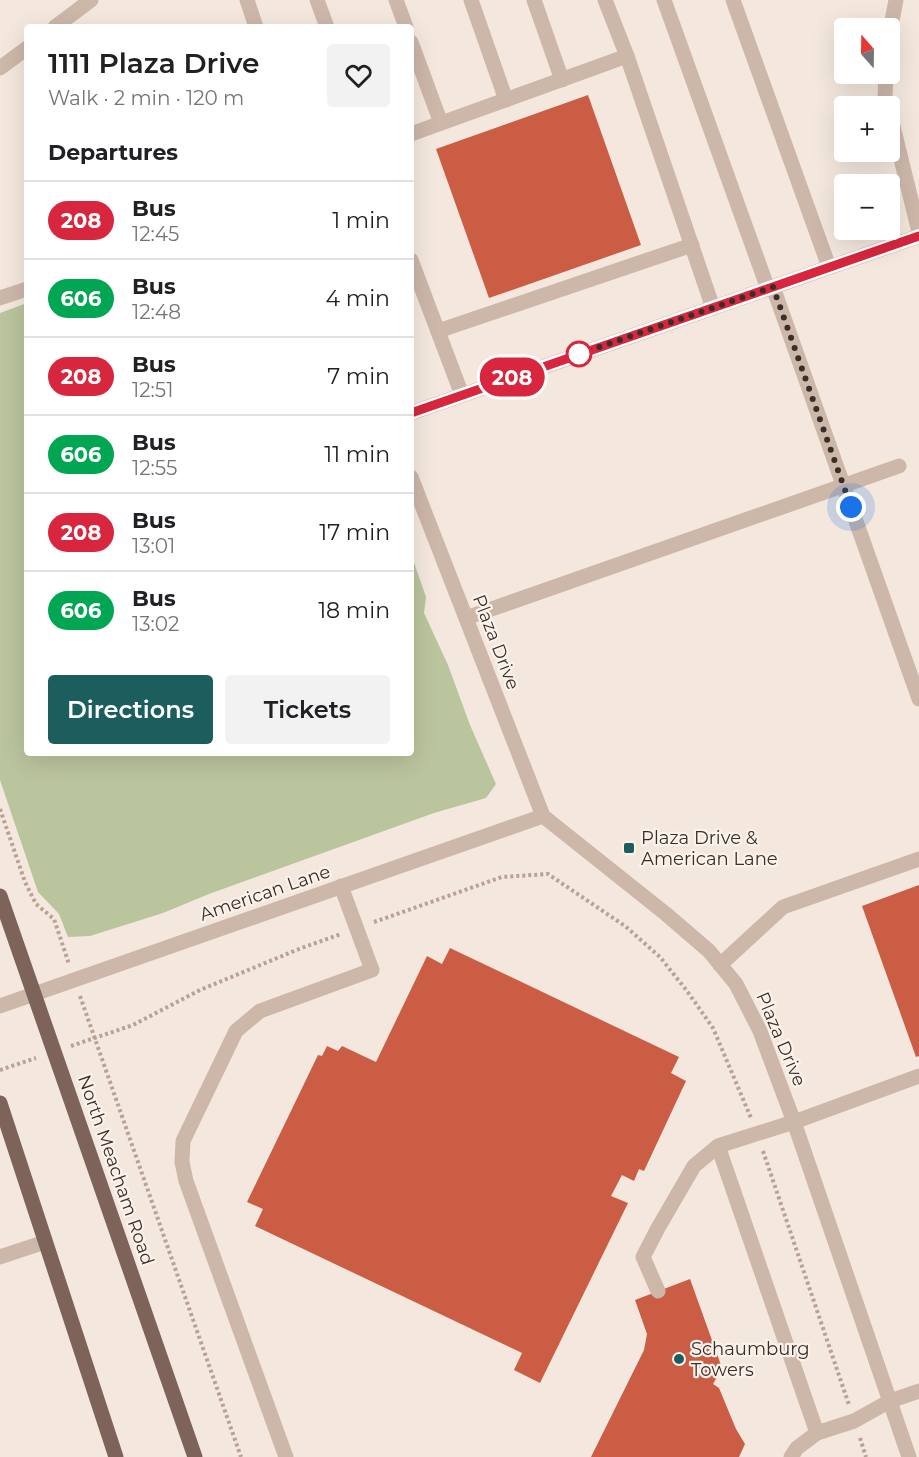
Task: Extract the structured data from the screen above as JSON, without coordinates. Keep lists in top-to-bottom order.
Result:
{
  "streets": {
    "main road": ["North Meacham Road"],
    "street": ["Plaza Drive", "American Lane"]
  },
  "crossings": [
    ["Plaza Drive", "American Lane"],
    ["American Lane", "North Meacham Road"]
  ],
  "places": {
    "transit": ["Plaza Drive & American Lane"],
    "other": ["Schaumburg Towers"]
  },
  "lines": ["bus line 208"],
  "north": "top",
  "page": {
    "on_map": "208",
    "map_buttons": ["+", "−"],
    "heading": [
      ["1111 Plaza Drive", "Walk · 2 min · 120 m"],
      "Departures"
    ],
    "list": [
      {
        "mark": "208",
        "name": "Bus",
        "note": "12:45",
        "value": "1 min"
      },
      {
        "mark": "606",
        "name": "Bus",
        "note": "12:48",
        "value": "4 min"
      },
      {
        "mark": "208",
        "name": "Bus",
        "note": "12:51",
        "value": "7 min"
      },
      {
        "mark": "606",
        "name": "Bus",
        "note": "12:55",
        "value": "11 min"
      },
      {
        "mark": "208",
        "name": "Bus",
        "note": "13:01",
        "value": "17 min"
      },
      {
        "mark": "606",
        "name": "Bus",
        "note": "13:02",
        "value": "18 min"
      }
    ],
    "buttons": ["Directions", "Tickets"]
  }
}
